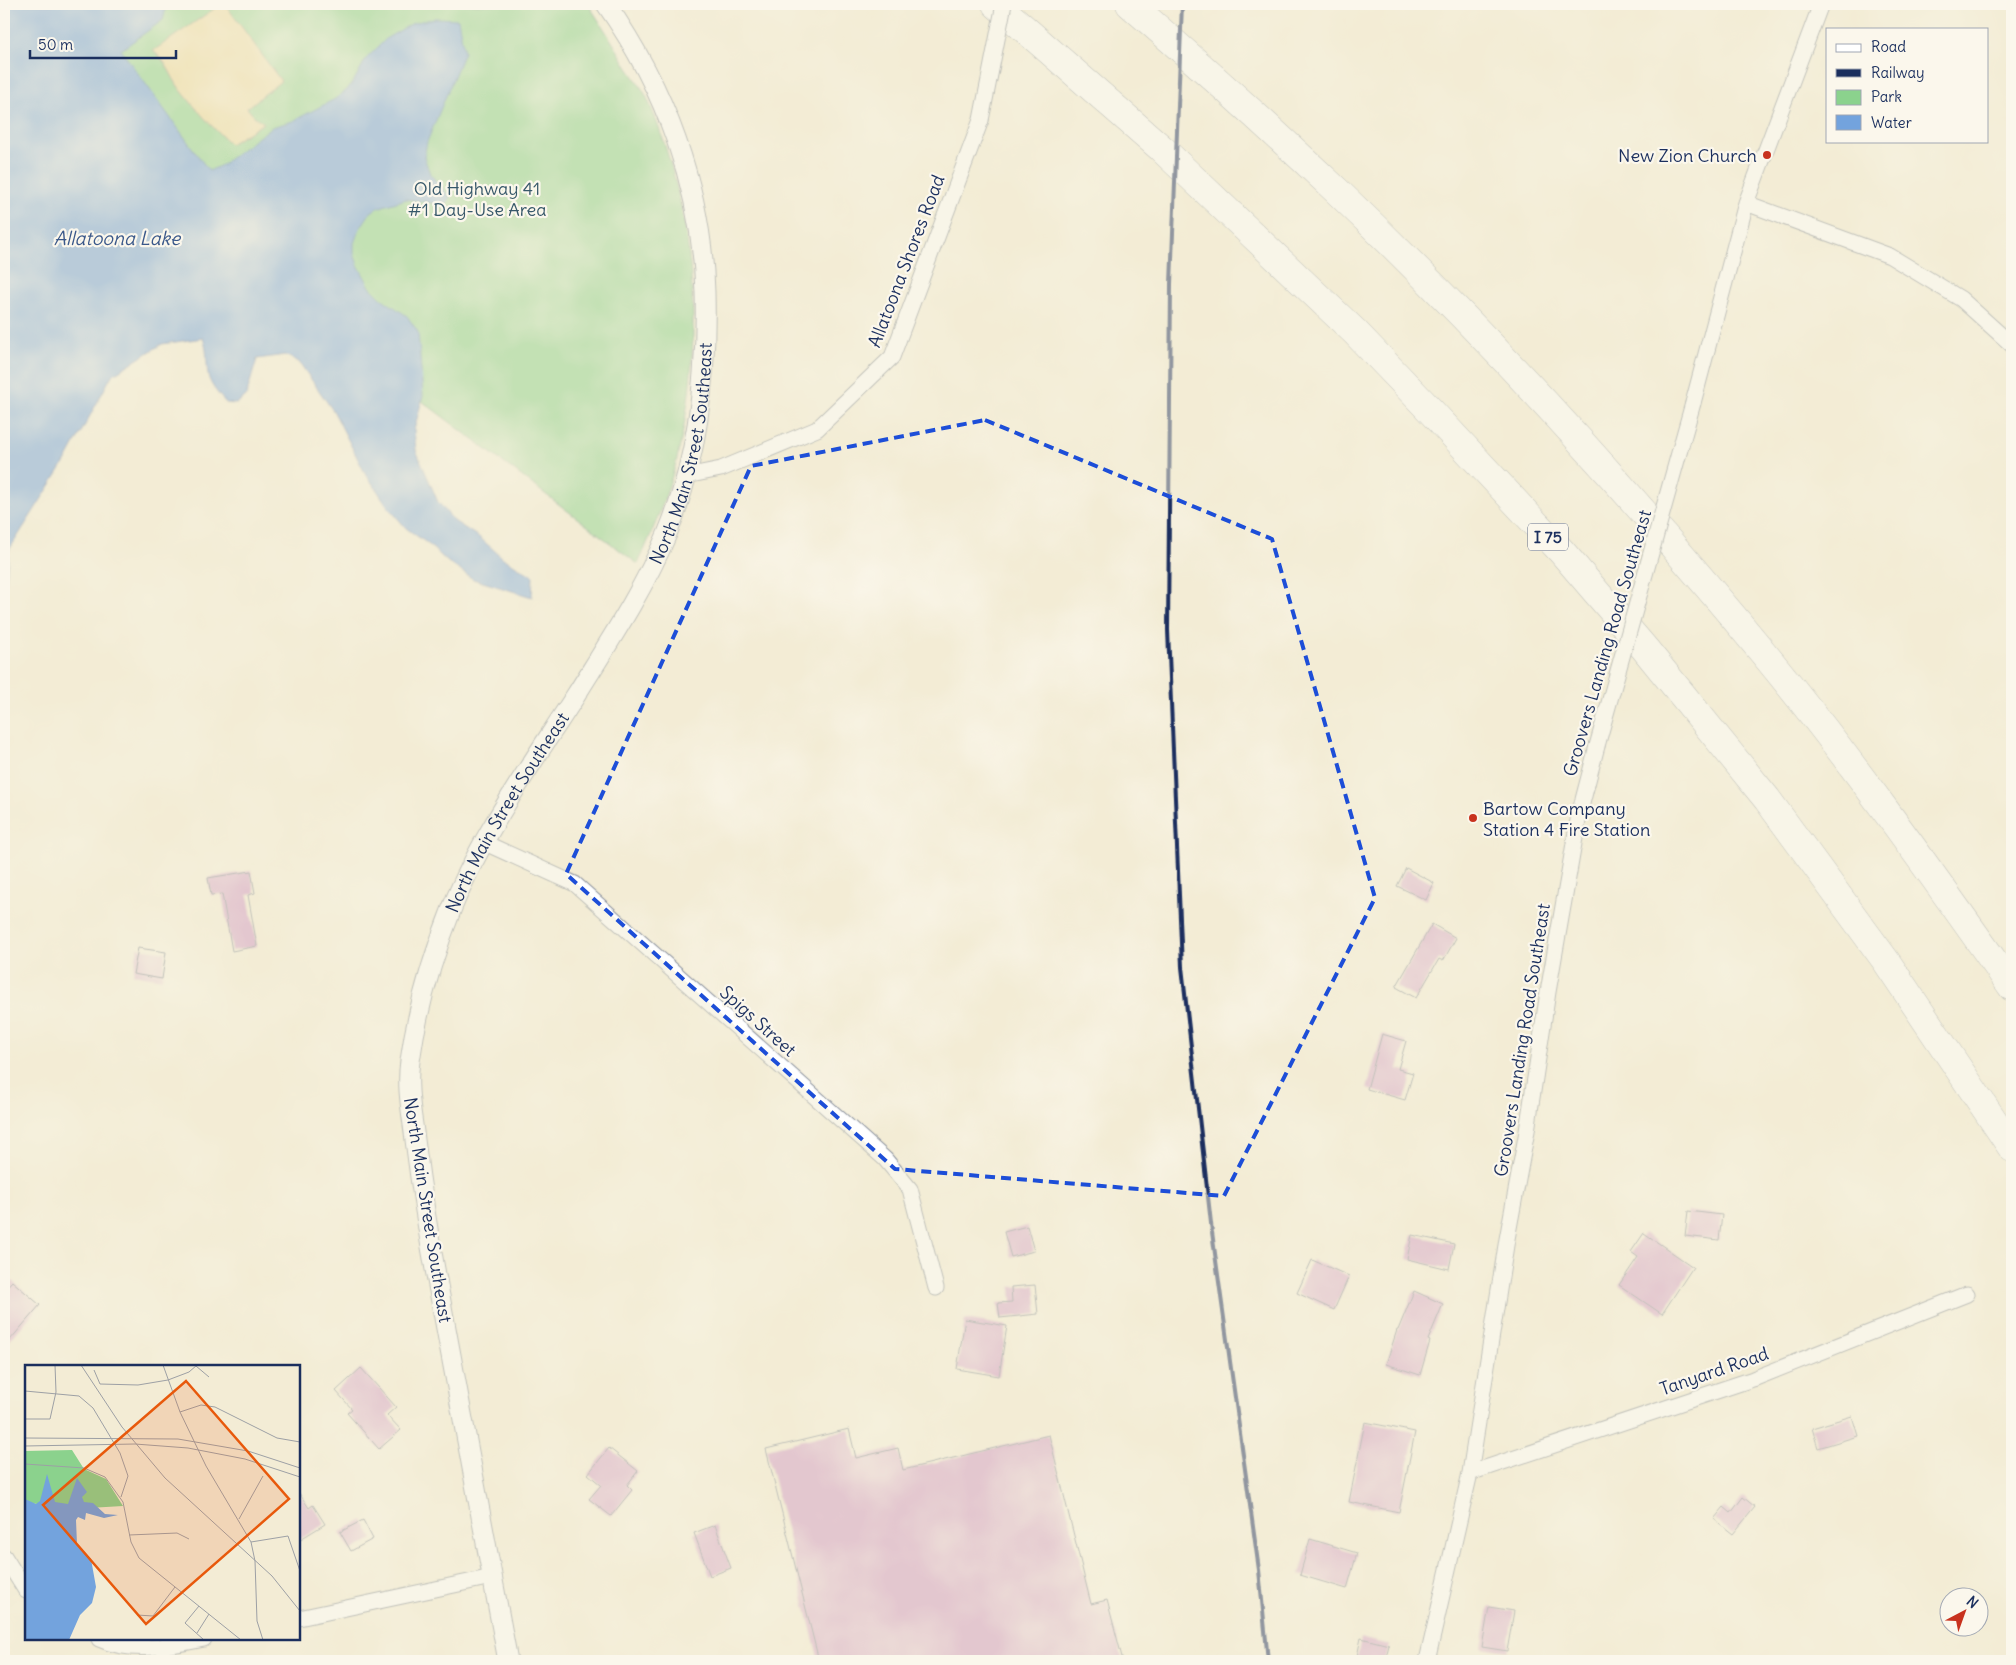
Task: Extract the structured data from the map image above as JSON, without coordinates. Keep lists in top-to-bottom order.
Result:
{
  "streets": {
    "highway": ["I 75"],
    "street": [
      "Allatoona Shores Road",
      "North Main Street Southeast",
      "Groovers Landing Road Southeast",
      "Spigs Street",
      "Tanyard Road"
    ]
  },
  "crossings": [
    ["Allatoona Shores Road", "North Main Street Southeast"],
    ["North Main Street Southeast", "Spigs Street"],
    ["Groovers Landing Road Southeast", "Tanyard Road"]
  ],
  "water": ["Allatoona Lake"],
  "parks": ["Old Highway 41 #1 Day-Use Area"],
  "places": ["New Zion Church", "Bartow Company Station 4 Fire Station"],
  "legend": [
    "Road",
    "Railway",
    "Park",
    "Water"
  ],
  "scale_bar": "50 m",
  "north": "top right"
}
